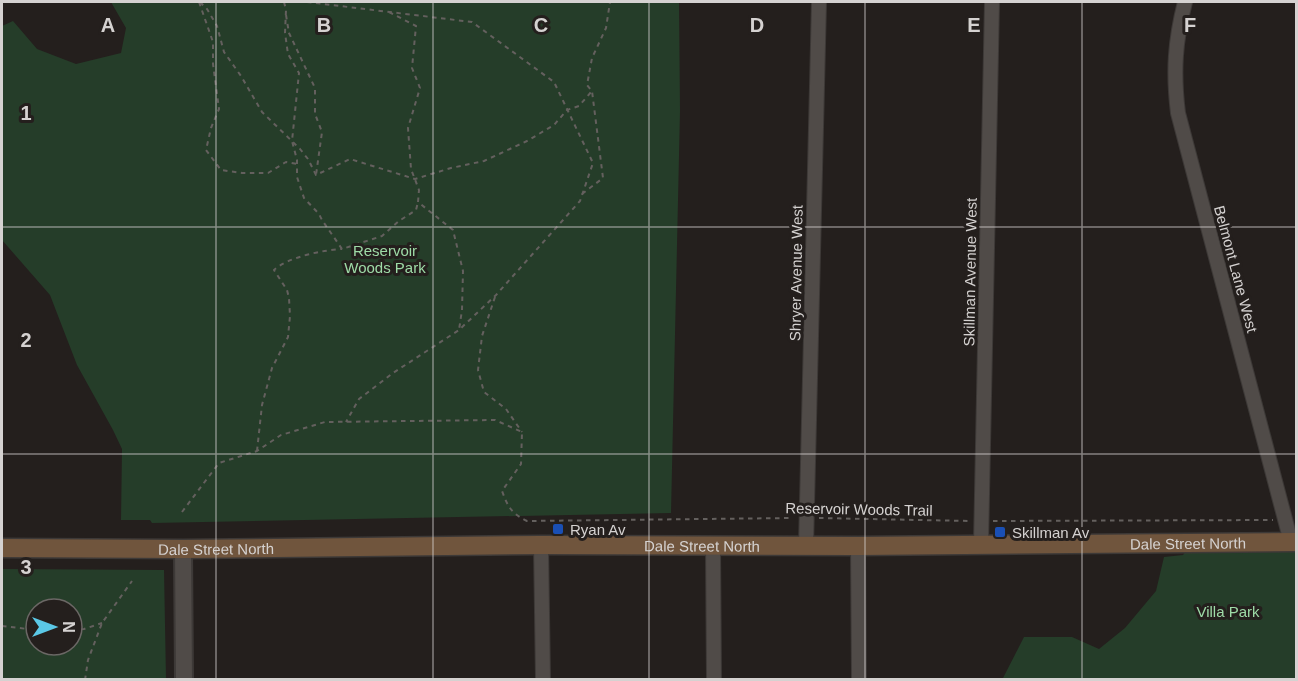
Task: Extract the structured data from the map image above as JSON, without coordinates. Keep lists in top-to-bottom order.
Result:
{
  "streets": {
    "main road": ["Dale Street North"],
    "street": ["Belmont Lane West", "Skillman Avenue West", "Shryer Avenue West"],
    "path": ["Reservoir Woods Trail"]
  },
  "crossings": [
    ["Belmont Lane West", "Reservoir Woods Trail"],
    ["Belmont Lane West", "Dale Street North"],
    ["Skillman Avenue West", "Reservoir Woods Trail"],
    ["Skillman Avenue West", "Dale Street North"],
    ["Shryer Avenue West", "Reservoir Woods Trail"],
    ["Shryer Avenue West", "Dale Street North"]
  ],
  "parks": ["Reservoir Woods Park", "Villa Park"],
  "places": {
    "transit": ["Ryan Av", "Skillman Av"]
  },
  "north": "right",
  "grid": {
    "columns": [
      "A",
      "B",
      "C",
      "D",
      "E",
      "F"
    ],
    "rows": ["1", "2", "3"]
  }
}
